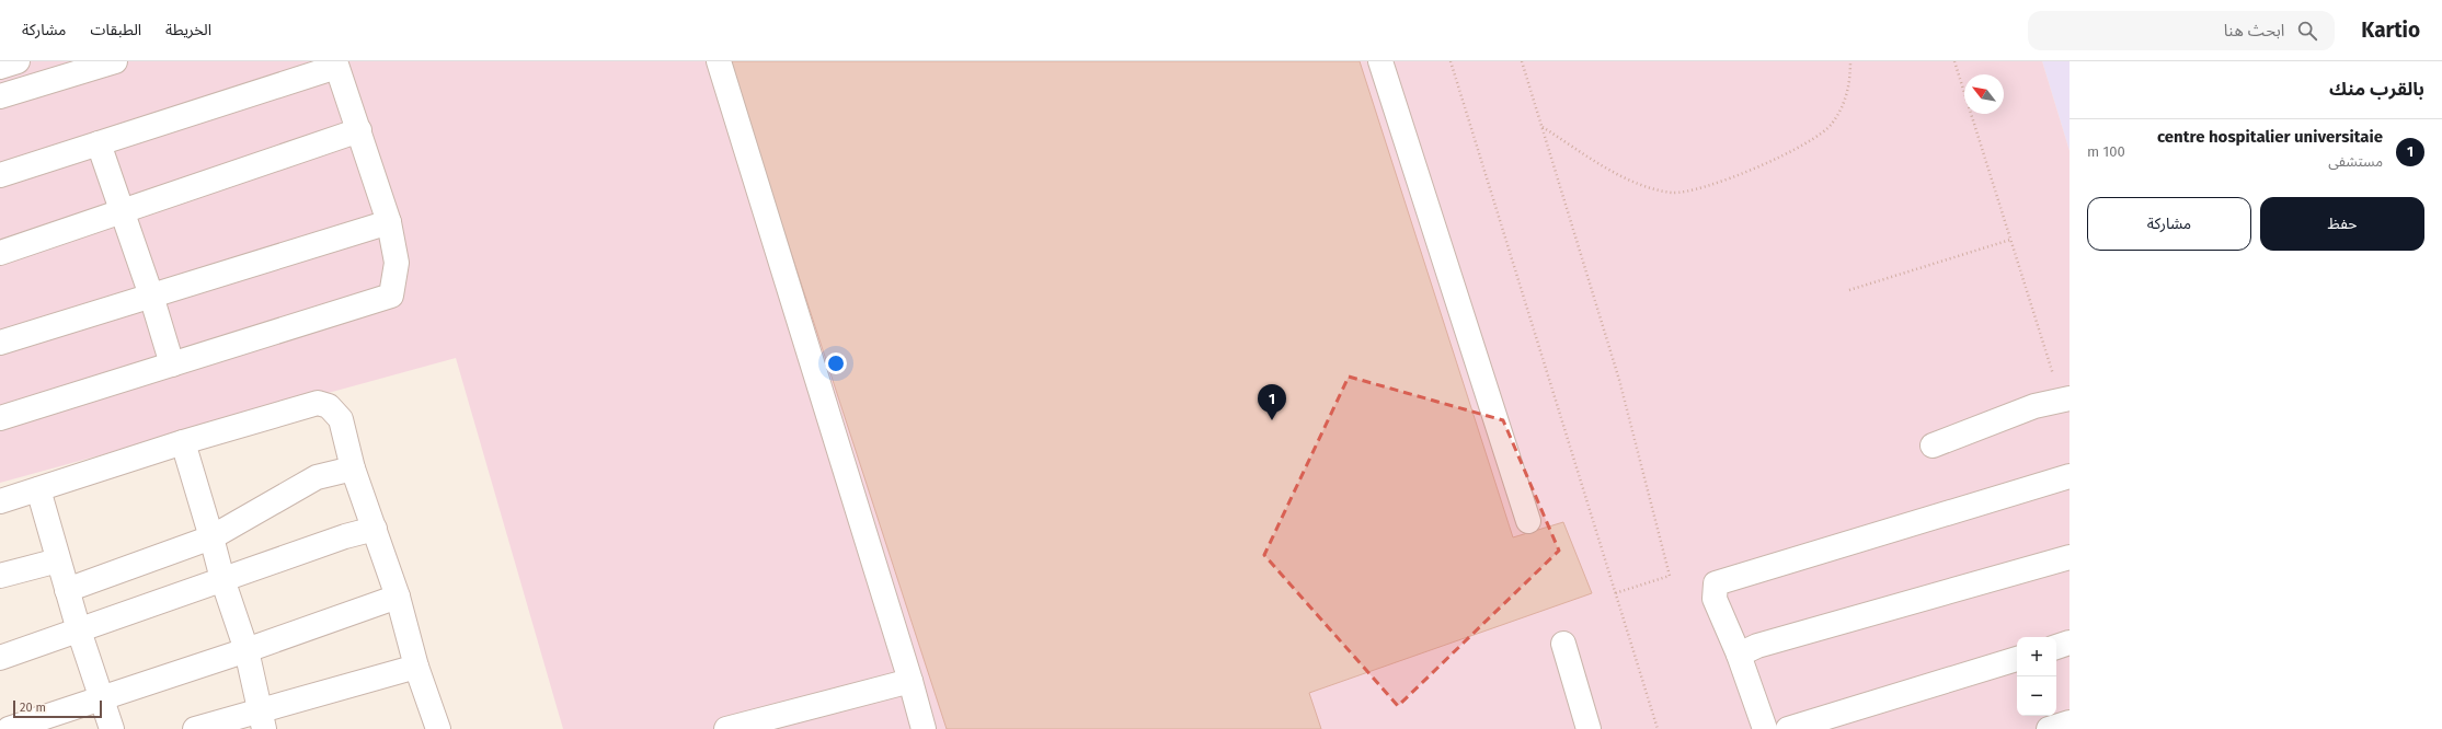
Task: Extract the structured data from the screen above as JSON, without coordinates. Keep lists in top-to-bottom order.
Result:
{
  "scale_bar": "20 m",
  "north": "top left",
  "page": {
    "header": "Kartio",
    "search": "ابحث هنا",
    "nav": ["الخريطة", "الطبقات", "مشاركة"],
    "heading": "بالقرب منك",
    "list": [
      {
        "mark": "1",
        "name": "centre hospitalier universitaie",
        "note": "مستشفى",
        "value": "100 m"
      }
    ],
    "buttons": ["حفظ", "مشاركة"],
    "pins": "1",
    "map_buttons": ["+", "−"],
    "scale": "20 m"
  }
}
